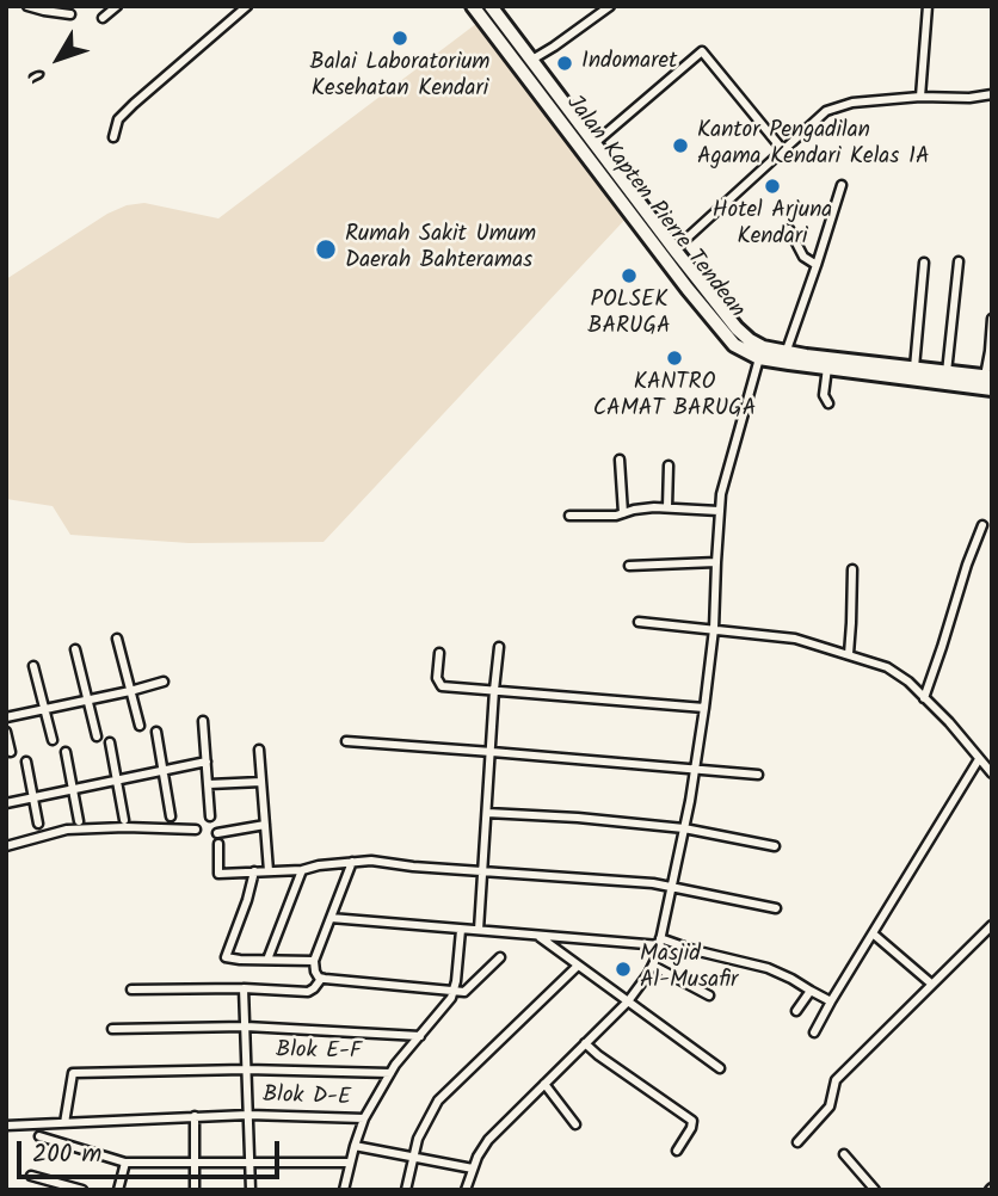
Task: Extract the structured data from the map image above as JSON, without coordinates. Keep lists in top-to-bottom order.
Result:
{
  "streets": {
    "highway": ["Jalan Kapten Pierre Tendean"],
    "street": ["Blok E-F", "Blok D-E"]
  },
  "crossings": [
    ["Blok E-F", "Blok D-E"]
  ],
  "places": [
    "Balai Laboratorium Kesehatan Kendari",
    "Indomaret",
    "Kantor Pengadilan Agama Kendari Kelas 1A",
    "Hotel Arjuna Kendari",
    "Rumah Sakit Umum Daerah Bahteramas",
    "POLSEK BARUGA",
    "KANTRO CAMAT BARUGA",
    "Masjid Al-Musafir"
  ],
  "scale_bar": "200 m",
  "north": "bottom left"
}
